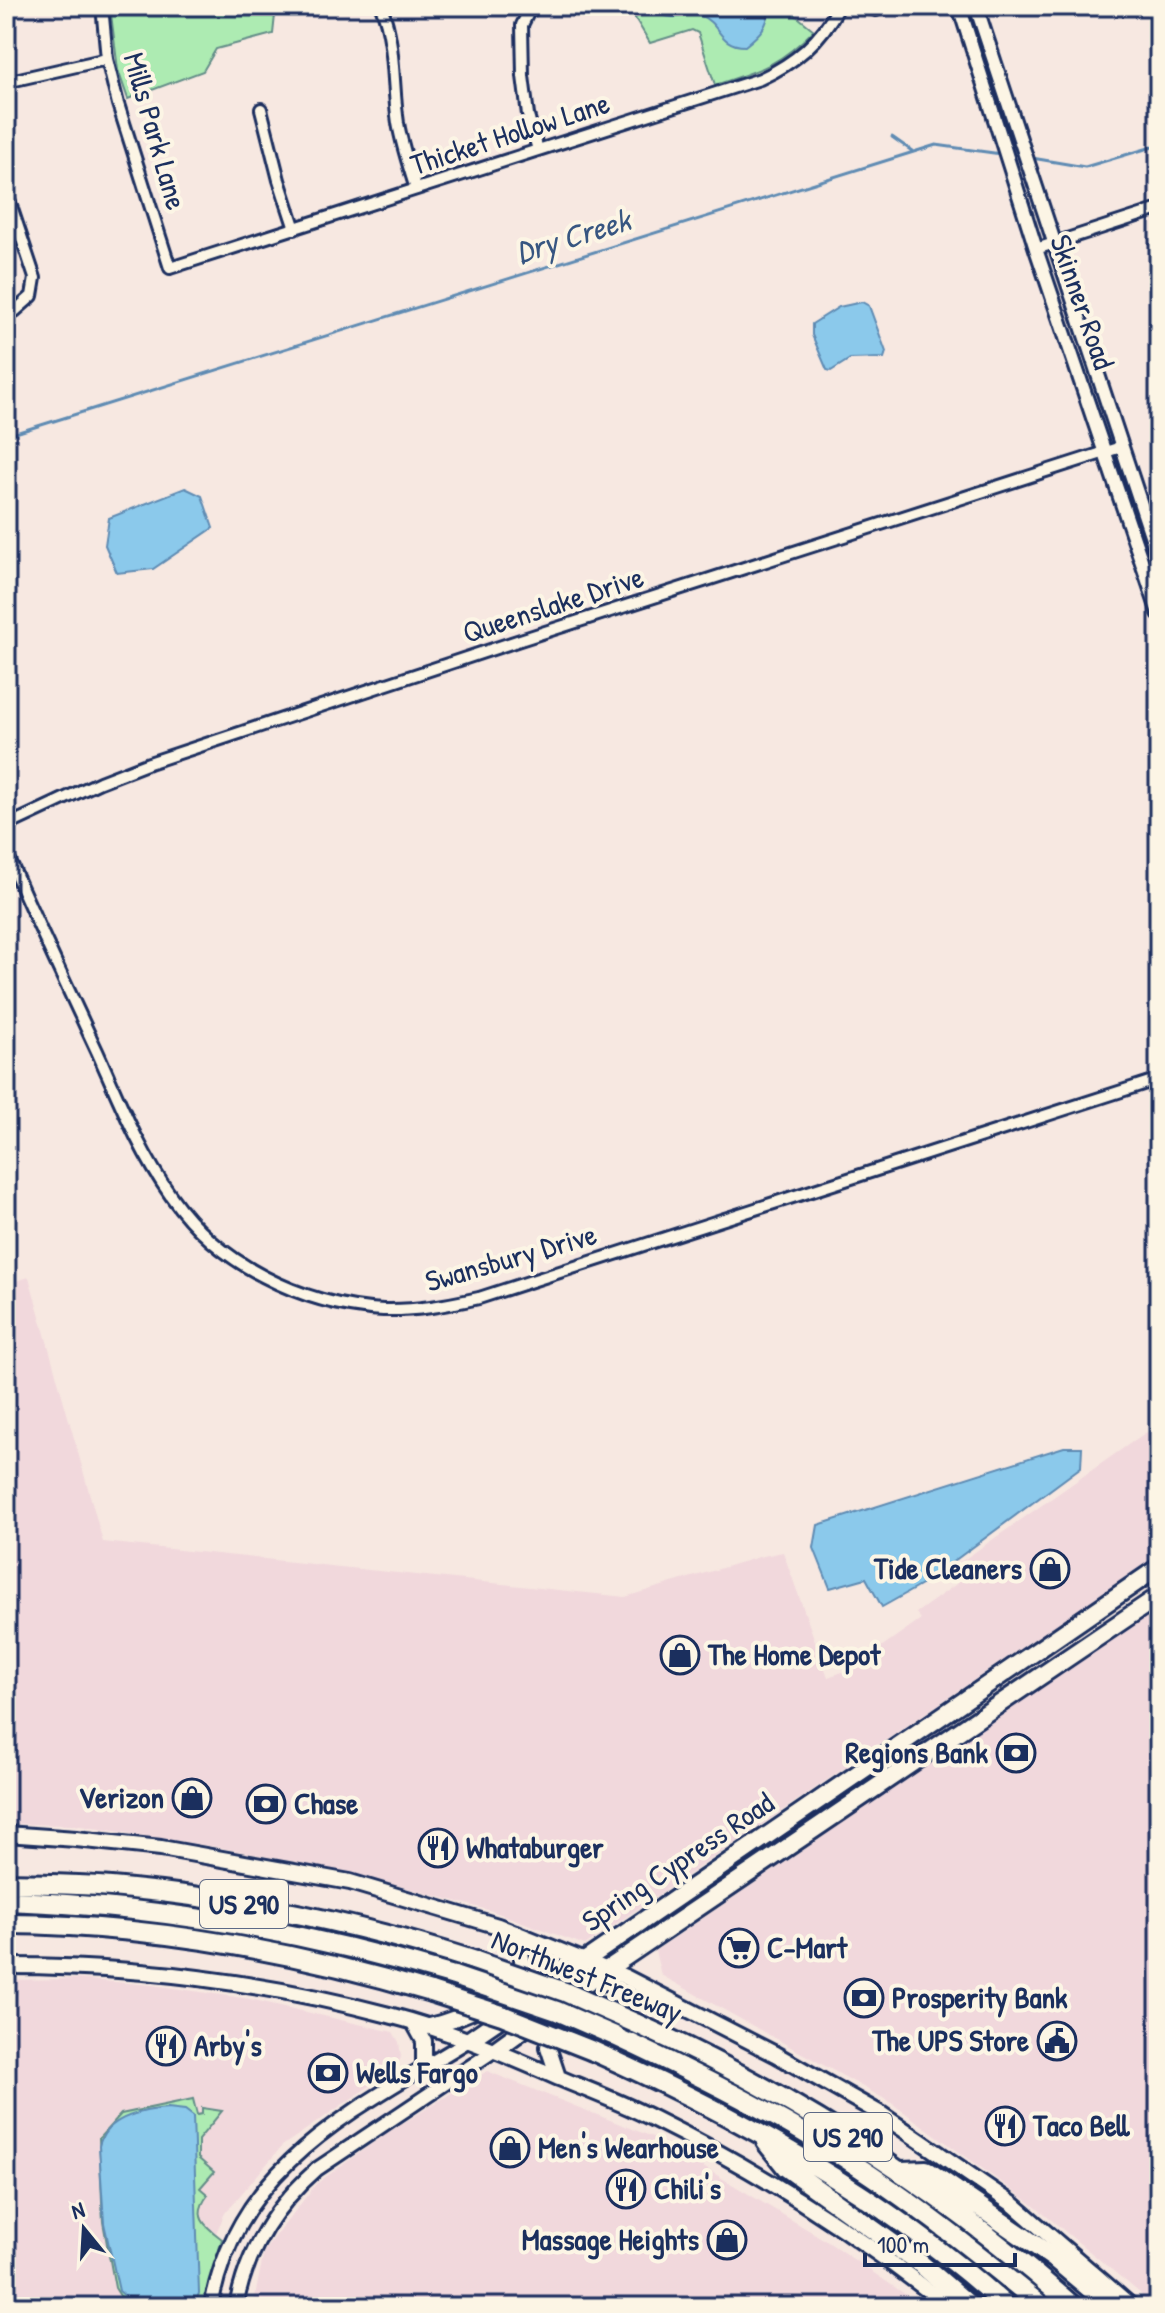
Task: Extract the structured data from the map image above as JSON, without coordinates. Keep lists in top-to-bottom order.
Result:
{
  "streets": {
    "highway": ["US 290", "Northwest Freeway"],
    "main road": ["Spring Cypress Road"],
    "street": [
      "Mills Park Lane",
      "Thicket Hollow Lane",
      "Skinner Road",
      "Queenslake Drive",
      "Swansbury Drive"
    ]
  },
  "crossings": [
    ["Mills Park Lane", "Thicket Hollow Lane"],
    ["Skinner Road", "Queenslake Drive"]
  ],
  "water": ["Dry Creek"],
  "places": {
    "shop": [
      "Tide Cleaners",
      "The Home Depot",
      "Verizon",
      "Men's Wearhouse",
      "Massage Heights"
    ],
    "bank": [
      "Regions Bank",
      "Chase",
      "Prosperity Bank",
      "Wells Fargo"
    ],
    "restaurant": [
      "Whataburger",
      "Arby's",
      "Taco Bell",
      "Chili's"
    ],
    "supermarket": ["C-Mart"],
    "public building": ["The UPS Store"]
  },
  "scale_bar": "100 m",
  "north": "top"
}
